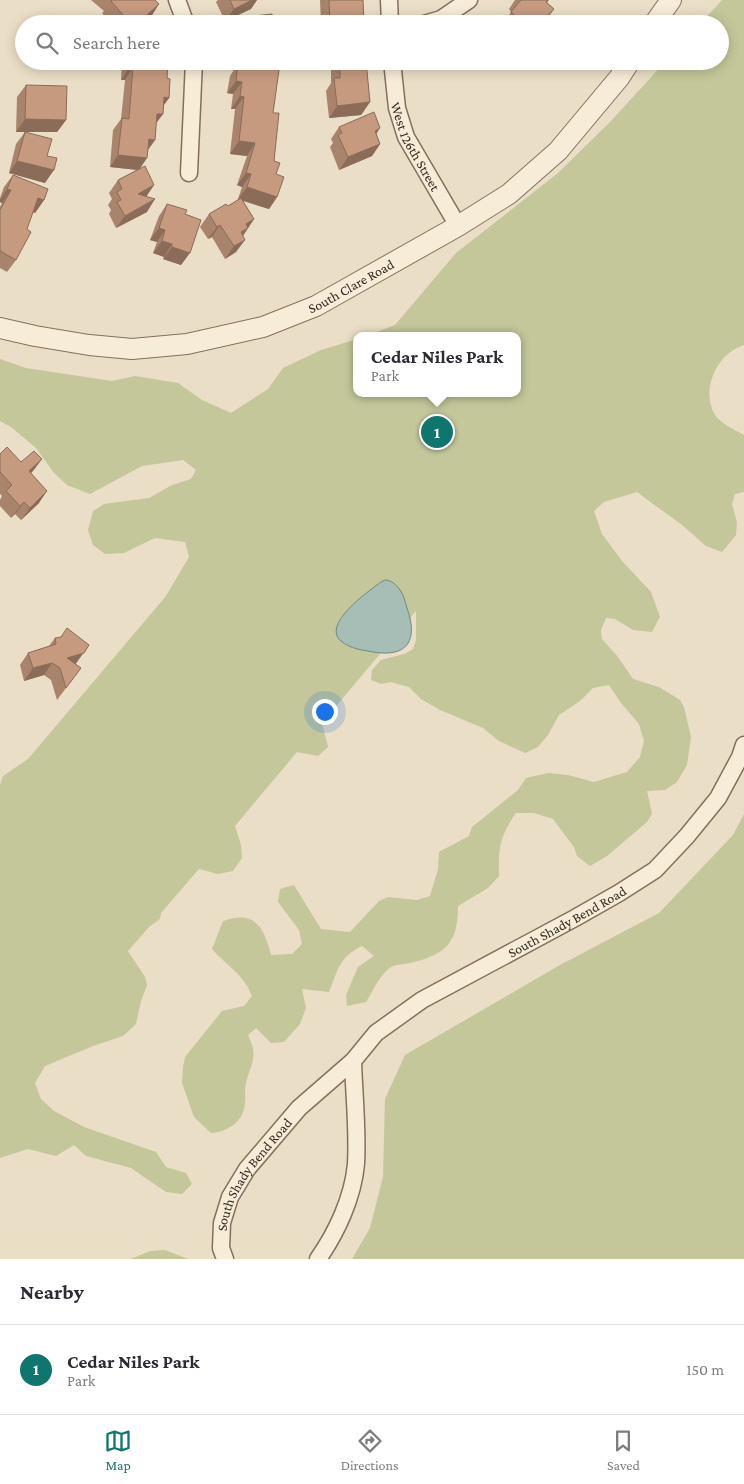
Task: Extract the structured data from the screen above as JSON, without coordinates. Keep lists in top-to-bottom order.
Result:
{
  "streets": {
    "street": ["West 126th Street", "South Clare Road", "South Shady Bend Road"]
  },
  "crossings": [
    ["West 126th Street", "South Clare Road"]
  ],
  "page": {
    "search": "Search here",
    "popup": ["Cedar Niles Park", "Park"],
    "pins": "1",
    "heading": "Nearby",
    "list": [
      {
        "mark": "1",
        "name": "Cedar Niles Park",
        "note": "Park",
        "value": "150 m"
      }
    ],
    "nav": ["Map", "Directions", "Saved"]
  }
}
